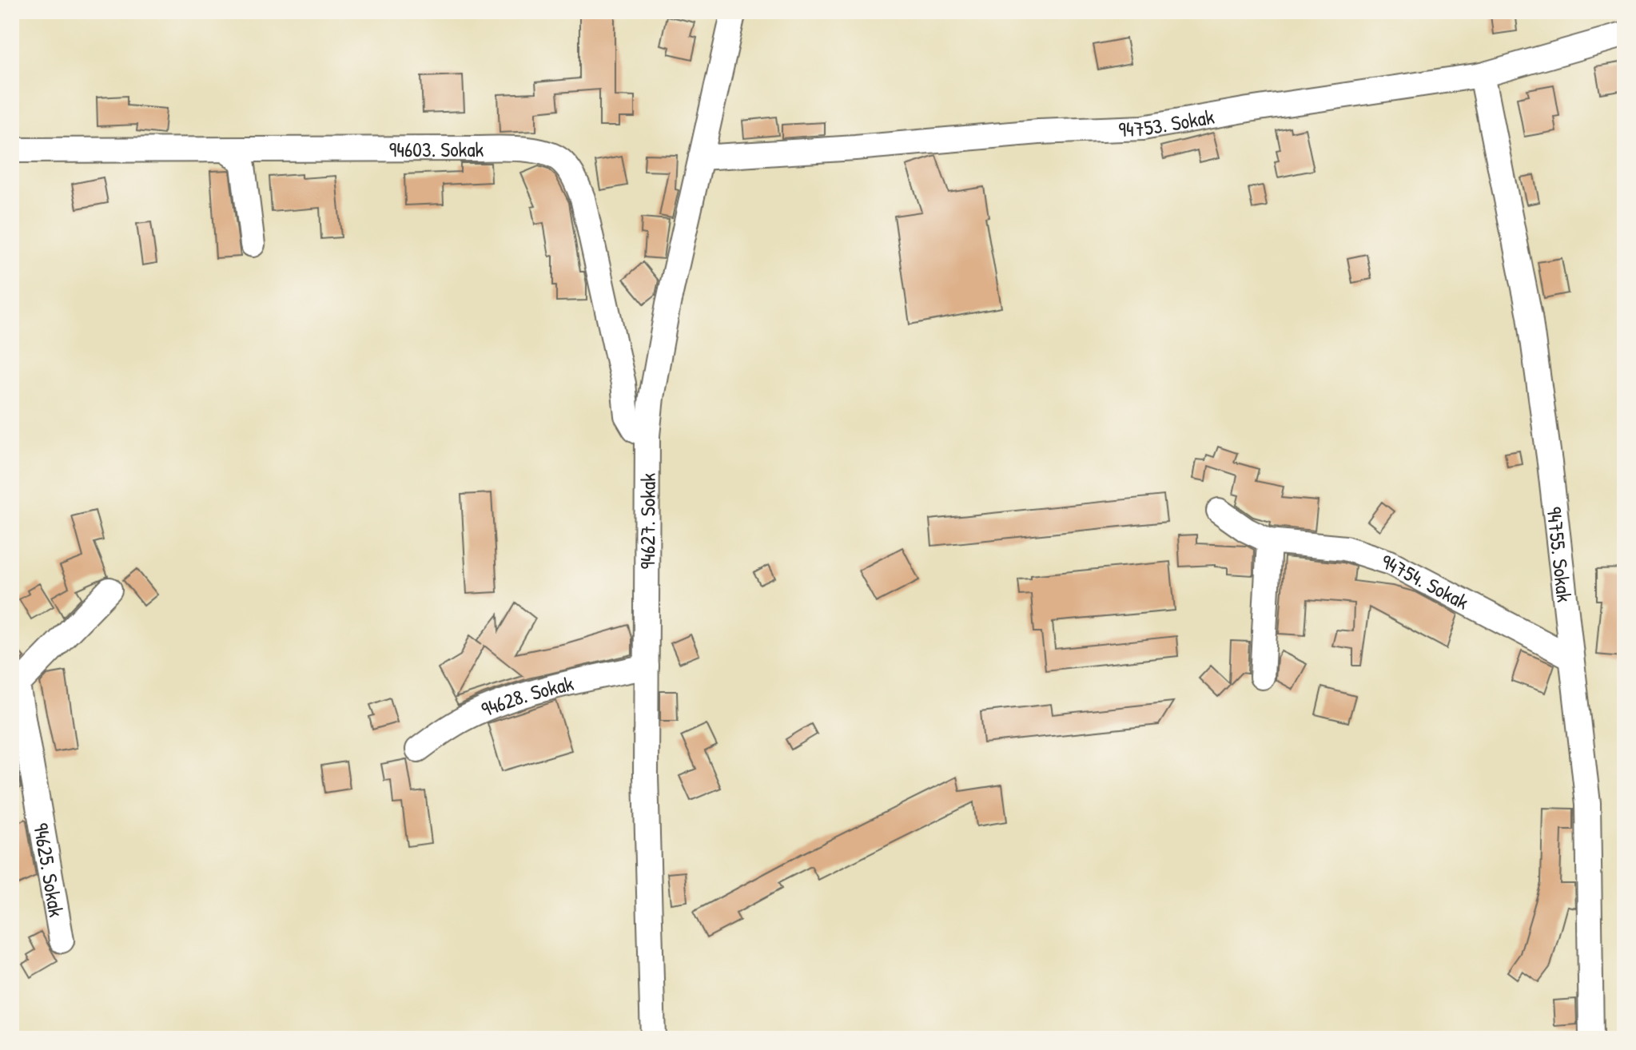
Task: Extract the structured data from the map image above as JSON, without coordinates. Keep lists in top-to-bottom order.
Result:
{
  "streets": {
    "street": [
      "94753. Sokak",
      "94603. Sokak",
      "94627. Sokak",
      "94755. Sokak",
      "94754. Sokak",
      "94628. Sokak",
      "94625. Sokak"
    ]
  },
  "crossings": [
    ["94753. Sokak", "94627. Sokak"],
    ["94753. Sokak", "94755. Sokak"],
    ["94603. Sokak", "94627. Sokak"],
    ["94627. Sokak", "94628. Sokak"],
    ["94755. Sokak", "94754. Sokak"]
  ]
}
